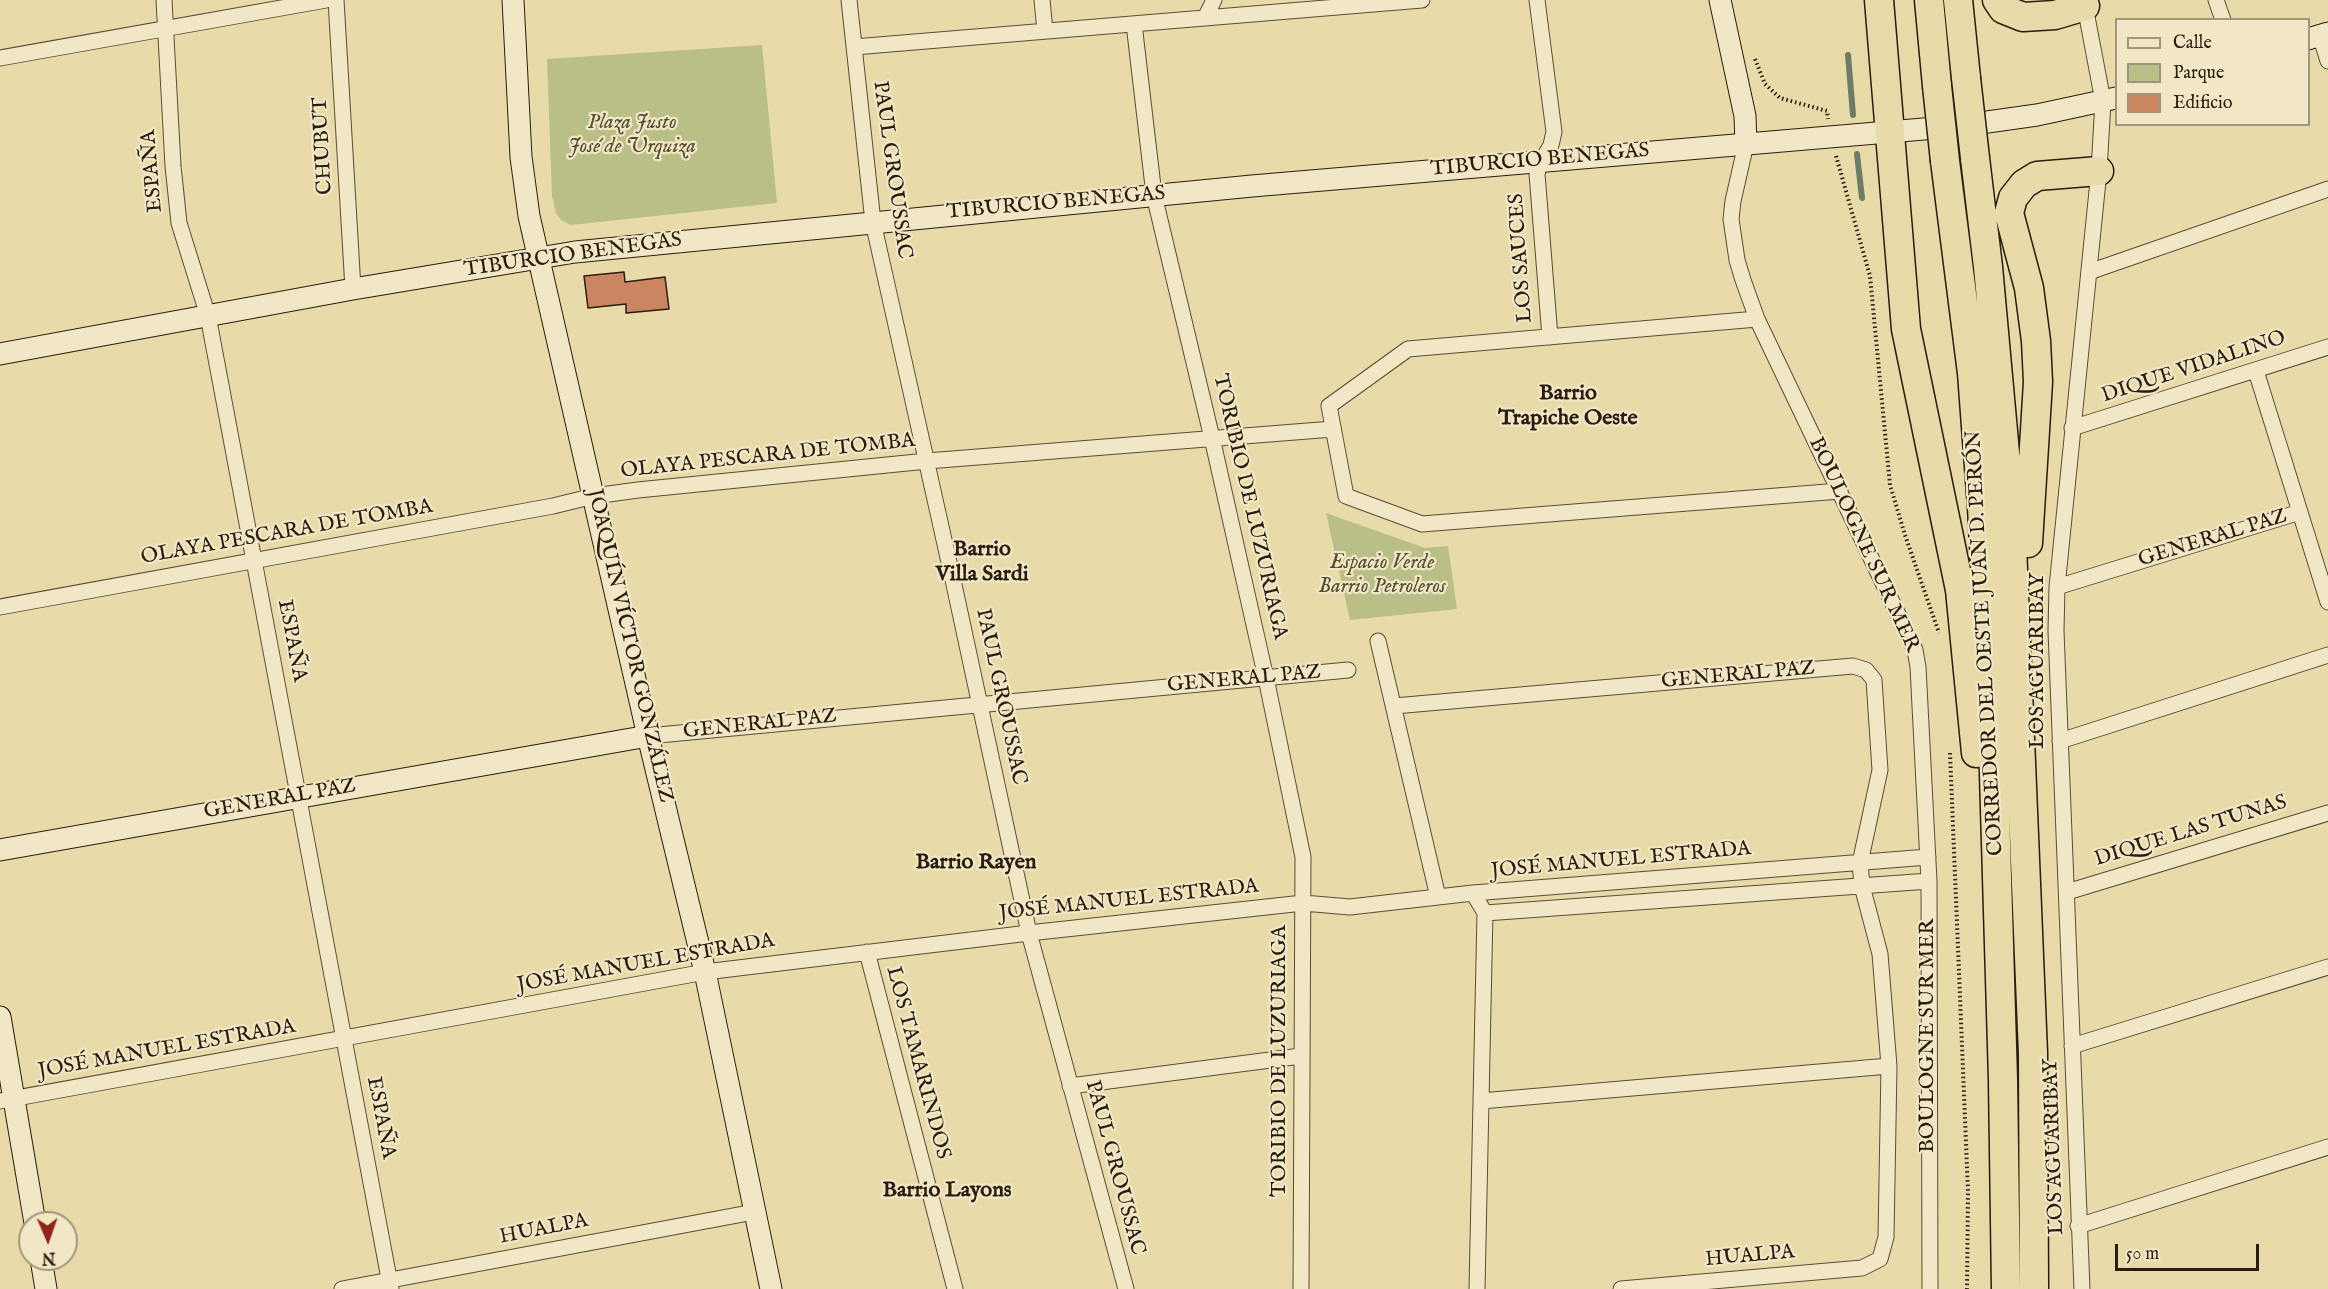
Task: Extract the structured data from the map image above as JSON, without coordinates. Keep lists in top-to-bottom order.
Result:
{
  "streets": {
    "highway": ["CORREDOR DEL OESTE JUAN D. PERÓN"],
    "main road": [
      "TIBURCIO BENEGAS",
      "GENERAL PAZ",
      "BOULOGNE SUR MER",
      "JOAQUÍN VÍCTOR GONZÁLEZ"
    ],
    "street": [
      "CHUBUT",
      "PAUL GROUSSAC",
      "ESPAÑA",
      "LOS SAUCES",
      "DIQUE VIDALINO",
      "OLAYA PESCARA DE TOMBA",
      "TORIBIO DE LUZURIAGA",
      "LOS AGUARIBAY",
      "DIQUE LAS TUNAS",
      "JOSÉ MANUEL ESTRADA",
      "LOS TAMARINDOS",
      "HUALPA"
    ]
  },
  "crossings": [
    ["CHUBUT", "TIBURCIO BENEGAS"],
    ["TIBURCIO BENEGAS", "PAUL GROUSSAC"],
    ["TIBURCIO BENEGAS", "ESPAÑA"],
    ["TIBURCIO BENEGAS", "LOS SAUCES"],
    ["TIBURCIO BENEGAS", "TORIBIO DE LUZURIAGA"],
    ["TIBURCIO BENEGAS", "BOULOGNE SUR MER"],
    ["TIBURCIO BENEGAS", "JOAQUÍN VÍCTOR GONZÁLEZ"],
    ["TIBURCIO BENEGAS", "LOS AGUARIBAY"],
    ["PAUL GROUSSAC", "OLAYA PESCARA DE TOMBA"],
    ["PAUL GROUSSAC", "GENERAL PAZ"],
    ["PAUL GROUSSAC", "JOSÉ MANUEL ESTRADA"],
    ["ESPAÑA", "OLAYA PESCARA DE TOMBA"],
    ["ESPAÑA", "GENERAL PAZ"],
    ["ESPAÑA", "JOSÉ MANUEL ESTRADA"],
    ["ESPAÑA", "HUALPA"],
    ["DIQUE VIDALINO", "LOS AGUARIBAY"],
    ["OLAYA PESCARA DE TOMBA", "TORIBIO DE LUZURIAGA"],
    ["OLAYA PESCARA DE TOMBA", "JOAQUÍN VÍCTOR GONZÁLEZ"],
    ["TORIBIO DE LUZURIAGA", "GENERAL PAZ"],
    ["TORIBIO DE LUZURIAGA", "JOSÉ MANUEL ESTRADA"],
    ["GENERAL PAZ", "JOAQUÍN VÍCTOR GONZÁLEZ"],
    ["GENERAL PAZ", "LOS AGUARIBAY"],
    ["GENERAL PAZ", "JOSÉ MANUEL ESTRADA"],
    ["BOULOGNE SUR MER", "JOSÉ MANUEL ESTRADA"],
    ["JOAQUÍN VÍCTOR GONZÁLEZ", "JOSÉ MANUEL ESTRADA"],
    ["JOAQUÍN VÍCTOR GONZÁLEZ", "HUALPA"],
    ["LOS AGUARIBAY", "DIQUE LAS TUNAS"],
    ["JOSÉ MANUEL ESTRADA", "LOS TAMARINDOS"]
  ],
  "districts": [
    "Barrio Trapiche Oeste",
    "Barrio Villa Sardi",
    "Barrio Rayen",
    "Barrio Layons"
  ],
  "parks": ["Plaza Justo José de Urquiza", "Espacio Verde Barrio Petroleros"],
  "legend": ["Calle", "Parque", "Edificio"],
  "scale_bar": "50 m",
  "north": "bottom"
}
